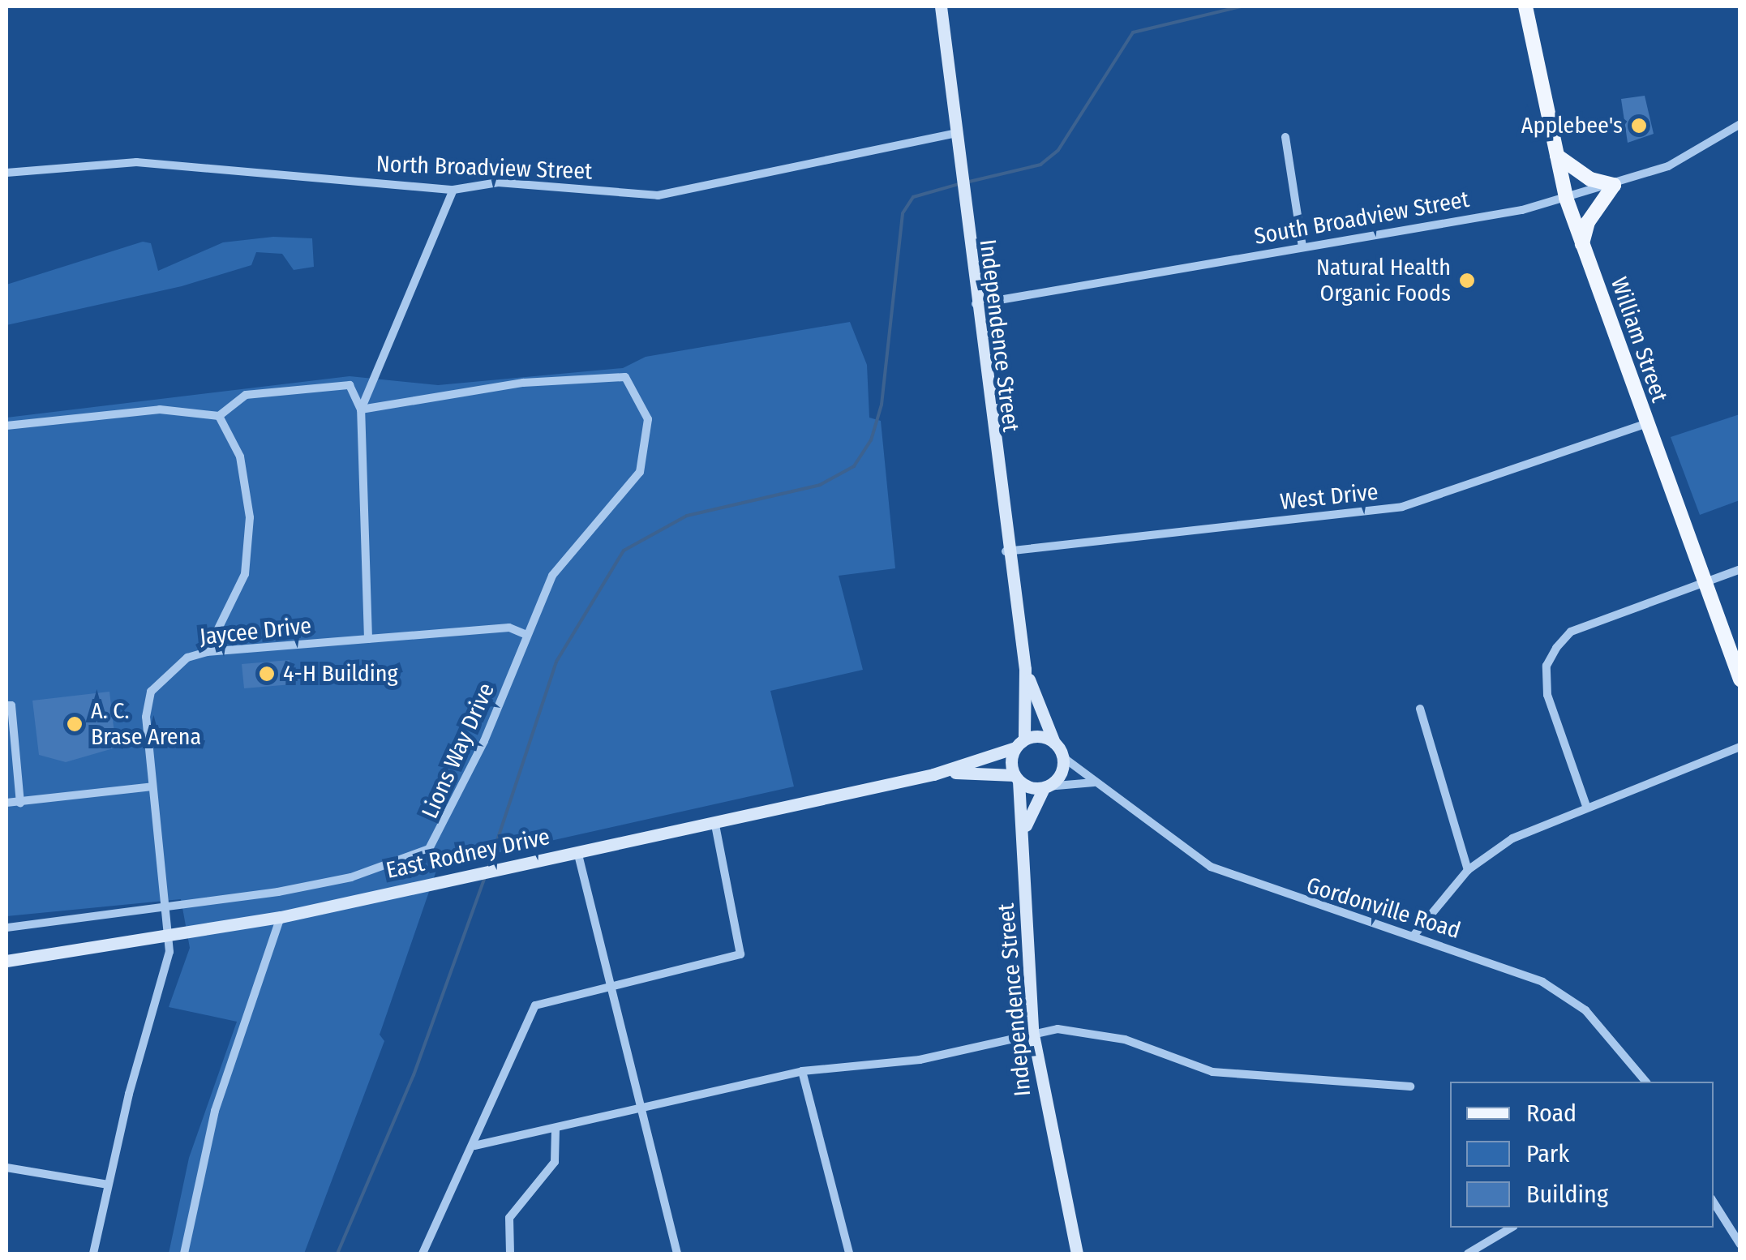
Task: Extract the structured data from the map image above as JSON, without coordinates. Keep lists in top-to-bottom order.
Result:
{
  "streets": {
    "main road": ["William Street"],
    "street": [
      "North Broadview Street",
      "South Broadview Street",
      "Independence Street",
      "West Drive",
      "Jaycee Drive",
      "Lions Way Drive",
      "East Rodney Drive",
      "Gordonville Road"
    ]
  },
  "crossings": [
    ["North Broadview Street", "Independence Street"],
    ["South Broadview Street", "Independence Street"],
    ["South Broadview Street", "William Street"],
    ["Independence Street", "West Drive"],
    ["Independence Street", "East Rodney Drive"],
    ["Independence Street", "Gordonville Road"],
    ["William Street", "West Drive"],
    ["Jaycee Drive", "Lions Way Drive"],
    ["Jaycee Drive", "East Rodney Drive"],
    ["East Rodney Drive", "Gordonville Road"]
  ],
  "places": [
    "Applebee's",
    "Natural Health Organic Foods",
    "4-H Building",
    "A. C. Brase Arena"
  ],
  "legend": ["Road", "Park", "Building"]
}
